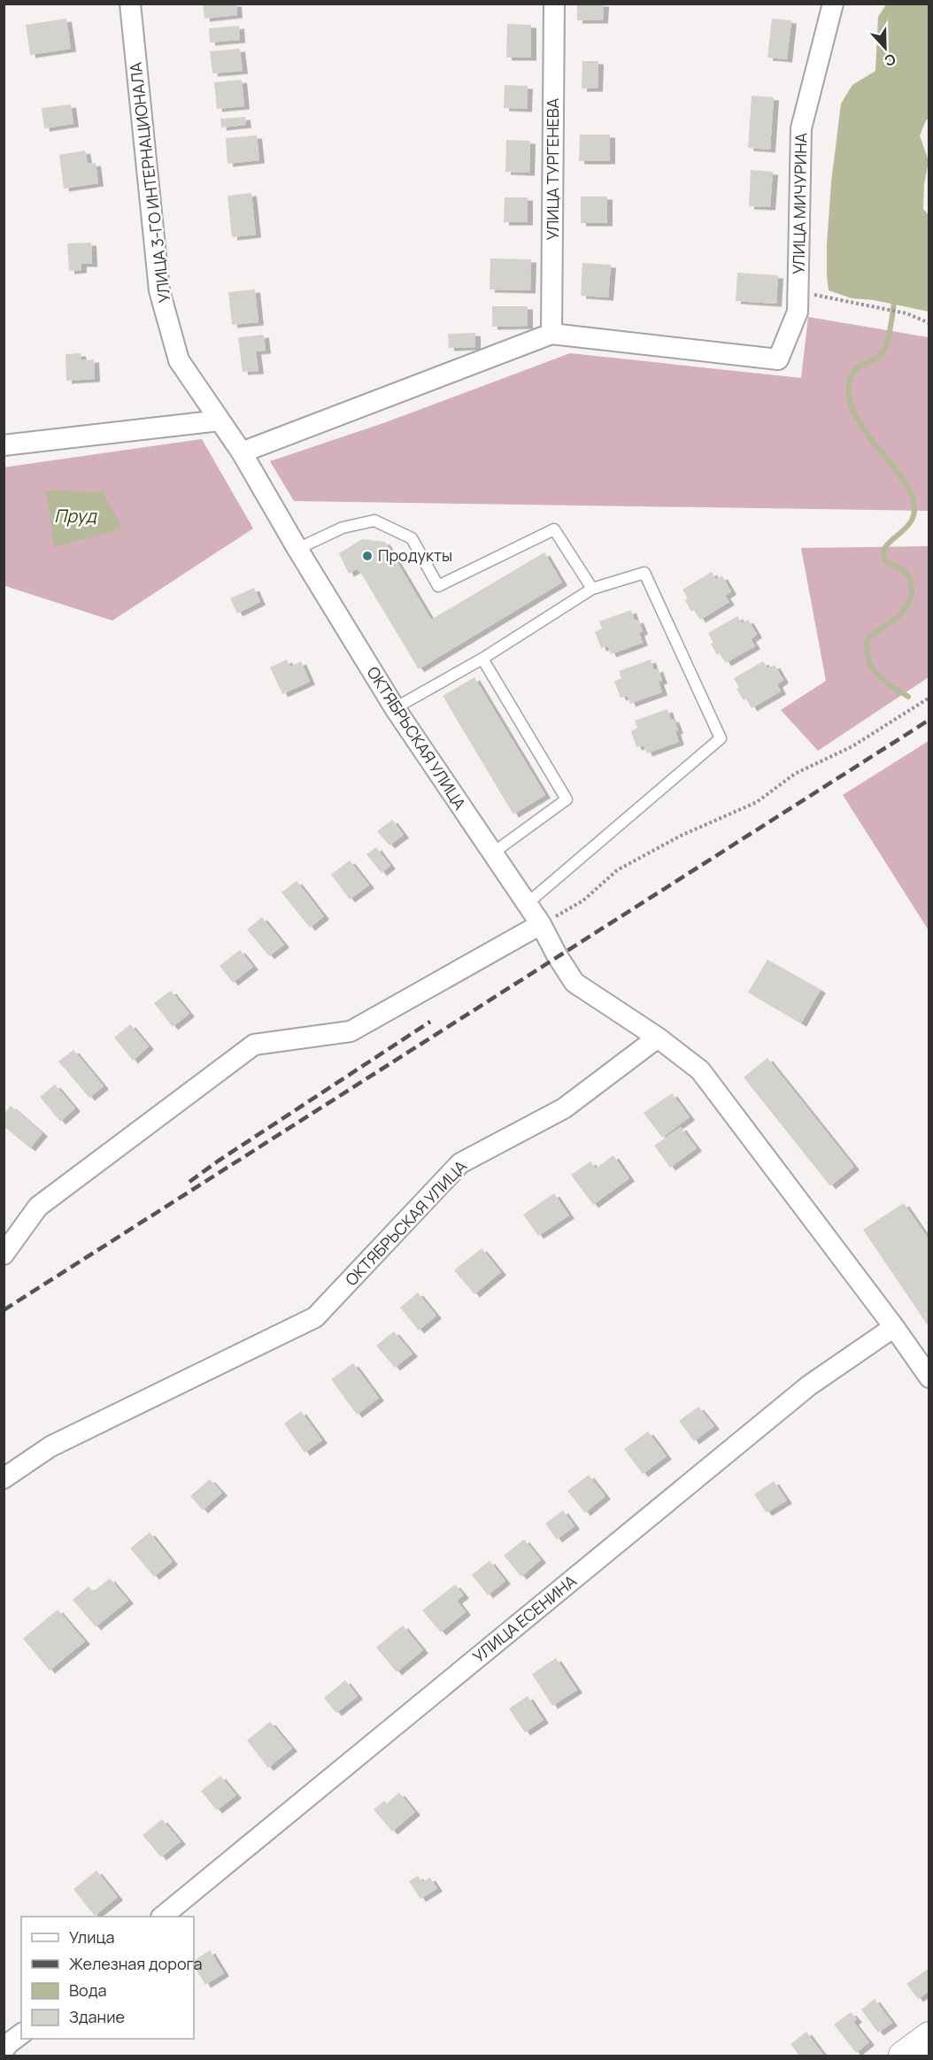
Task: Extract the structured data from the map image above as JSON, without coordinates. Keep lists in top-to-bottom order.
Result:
{
  "streets": {
    "street": [
      "УЛИЦА ТУРГЕНЕВА",
      "УЛИЦА 3-ГО ИНТЕРНАЦИОНАЛА",
      "УЛИЦА МИЧУРИНА",
      "ОКТЯБРЬСКАЯ УЛИЦА",
      "УЛИЦА ЕСЕНИНА"
    ]
  },
  "crossings": [
    ["УЛИЦА ТУРГЕНЕВА", "УЛИЦА МИЧУРИНА"],
    ["УЛИЦА 3-ГО ИНТЕРНАЦИОНАЛА", "ОКТЯБРЬСКАЯ УЛИЦА"]
  ],
  "water": ["Пруд"],
  "places": ["Продукты"],
  "legend": [
    "Улица",
    "Железная дорога",
    "Вода",
    "Здание"
  ],
  "north": "bottom"
}
